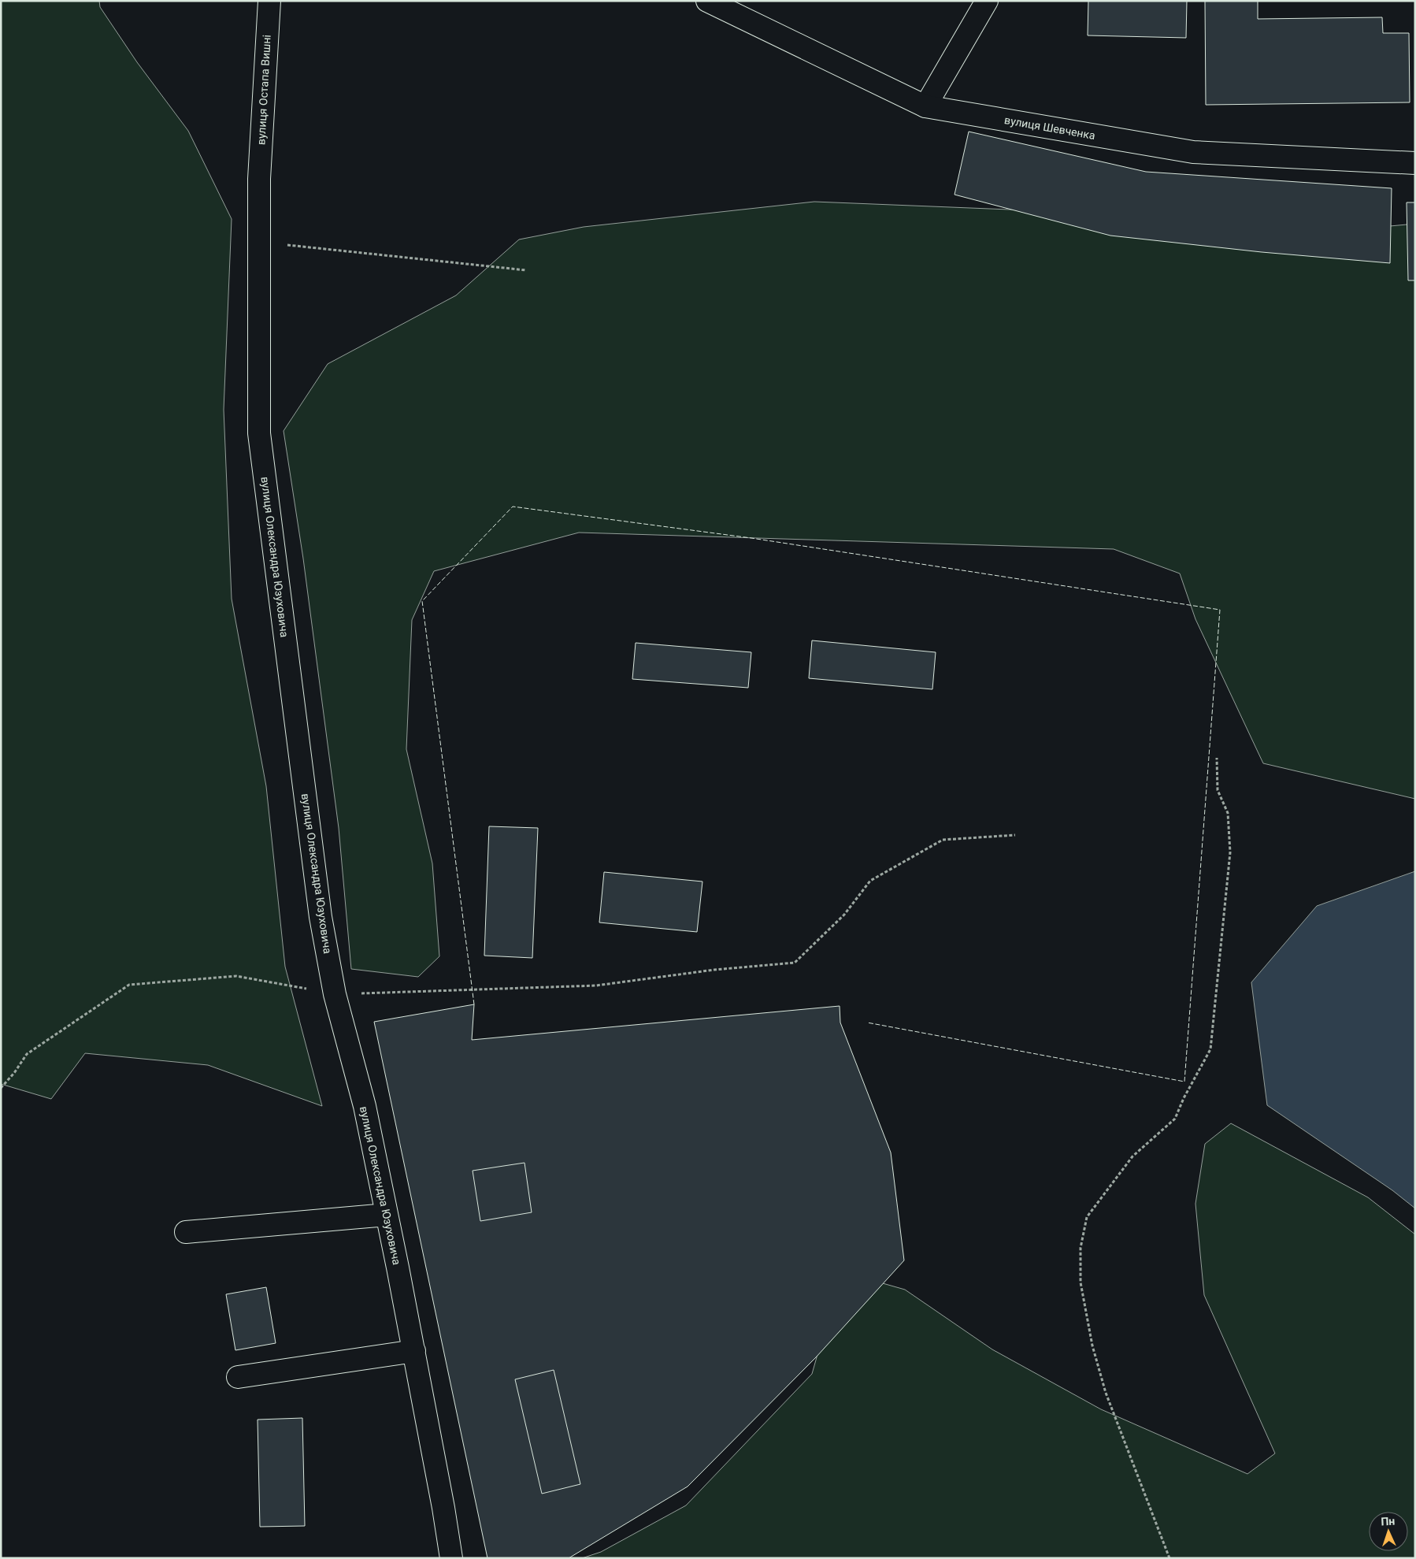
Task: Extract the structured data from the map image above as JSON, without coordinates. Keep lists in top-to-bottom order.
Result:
{
  "streets": {
    "street": ["вулиця Остапа Вишні", "вулиця Шевченка", "вулиця Олександра Юзуховича"]
  },
  "crossings": [
    ["вулиця Остапа Вишні", "вулиця Олександра Юзуховича"]
  ],
  "north": "top"
}
